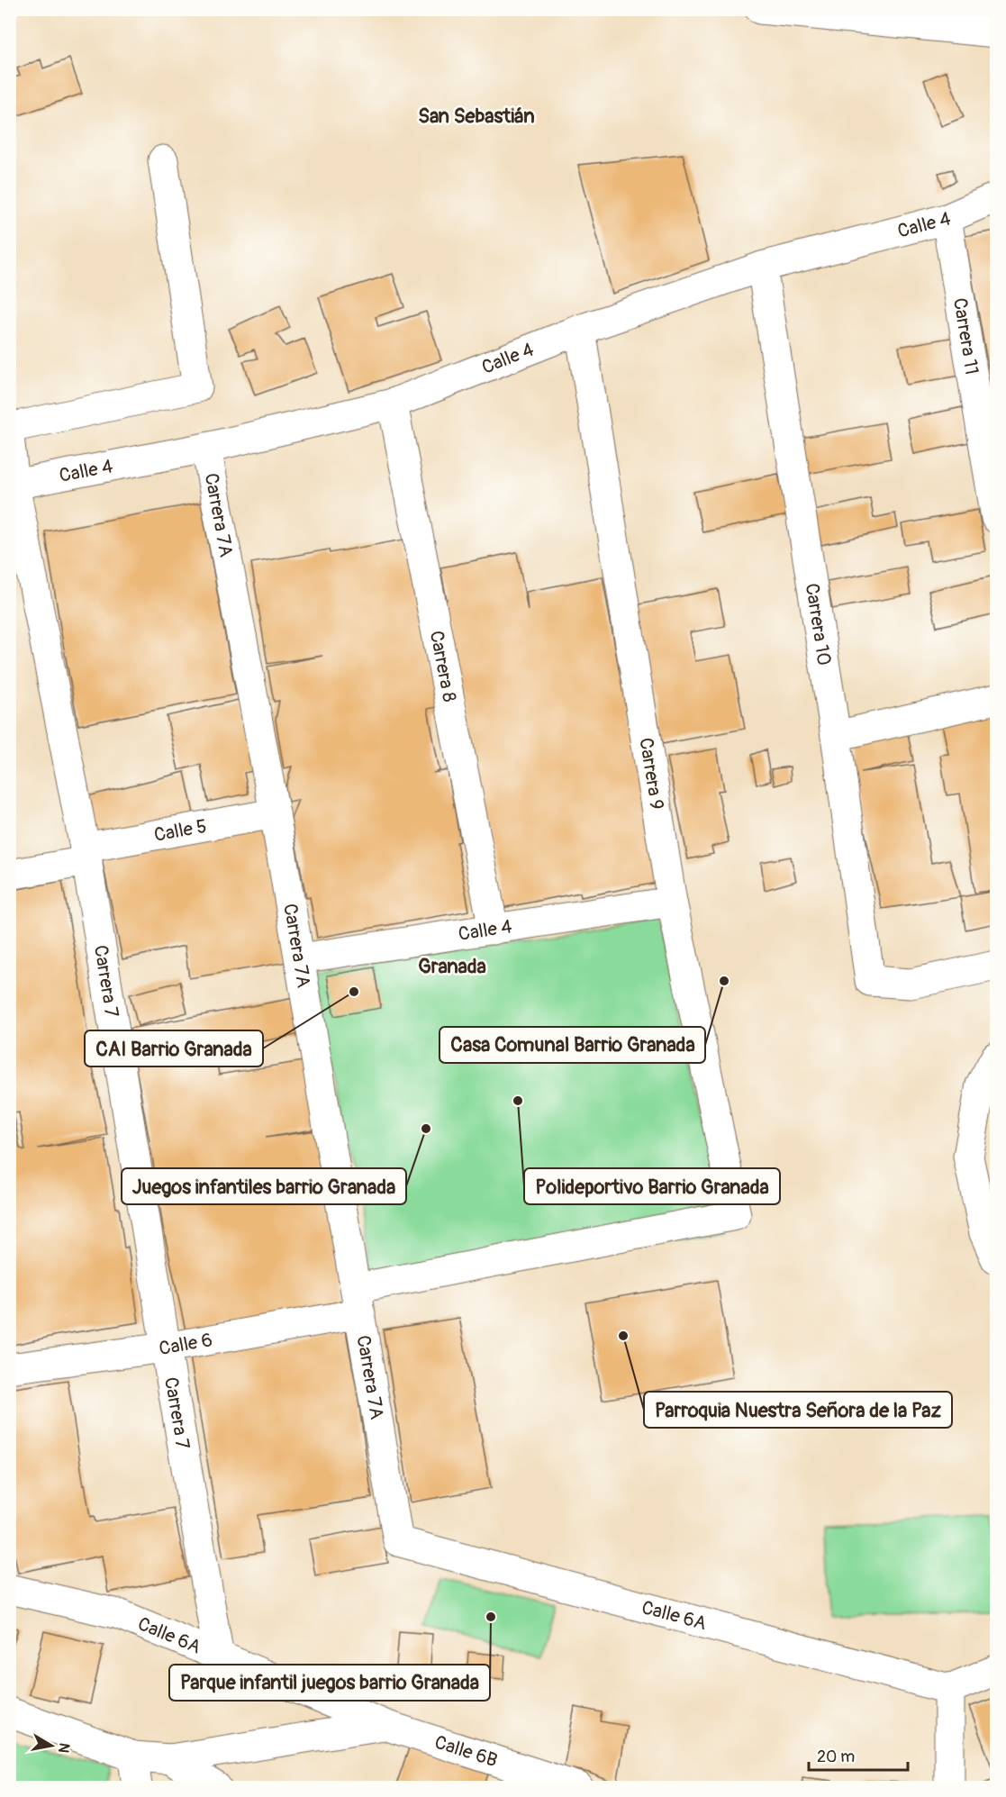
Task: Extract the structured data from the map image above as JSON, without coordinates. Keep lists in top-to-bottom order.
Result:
{
  "streets": {
    "street": [
      "Calle 4",
      "Carrera 11",
      "Carrera 7A",
      "Carrera 10",
      "Carrera 8",
      "Carrera 9",
      "Calle 5",
      "Carrera 7",
      "Calle 6",
      "Calle 6A",
      "Calle 6B"
    ]
  },
  "crossings": [
    ["Calle 4", "Carrera 11"],
    ["Calle 4", "Carrera 7A"],
    ["Calle 4", "Carrera 10"],
    ["Calle 4", "Carrera 8"],
    ["Calle 4", "Carrera 9"],
    ["Calle 4", "Carrera 7"],
    ["Carrera 7A", "Calle 5"],
    ["Carrera 7A", "Calle 6"],
    ["Carrera 7A", "Calle 6A"],
    ["Carrera 9", "Calle 6"],
    ["Calle 5", "Carrera 7"],
    ["Carrera 7", "Calle 6"],
    ["Carrera 7", "Calle 6A"],
    ["Calle 6A", "Calle 6B"]
  ],
  "districts": ["San Sebastián", "Granada"],
  "places": [
    "Casa Comunal Barrio Granada",
    "CAI Barrio Granada",
    "Polideportivo Barrio Granada",
    "Juegos infantiles barrio Granada",
    "Parroquia Nuestra Señora de la Paz",
    "Parque infantil juegos barrio Granada"
  ],
  "scale_bar": "20 m",
  "north": "right"
}
